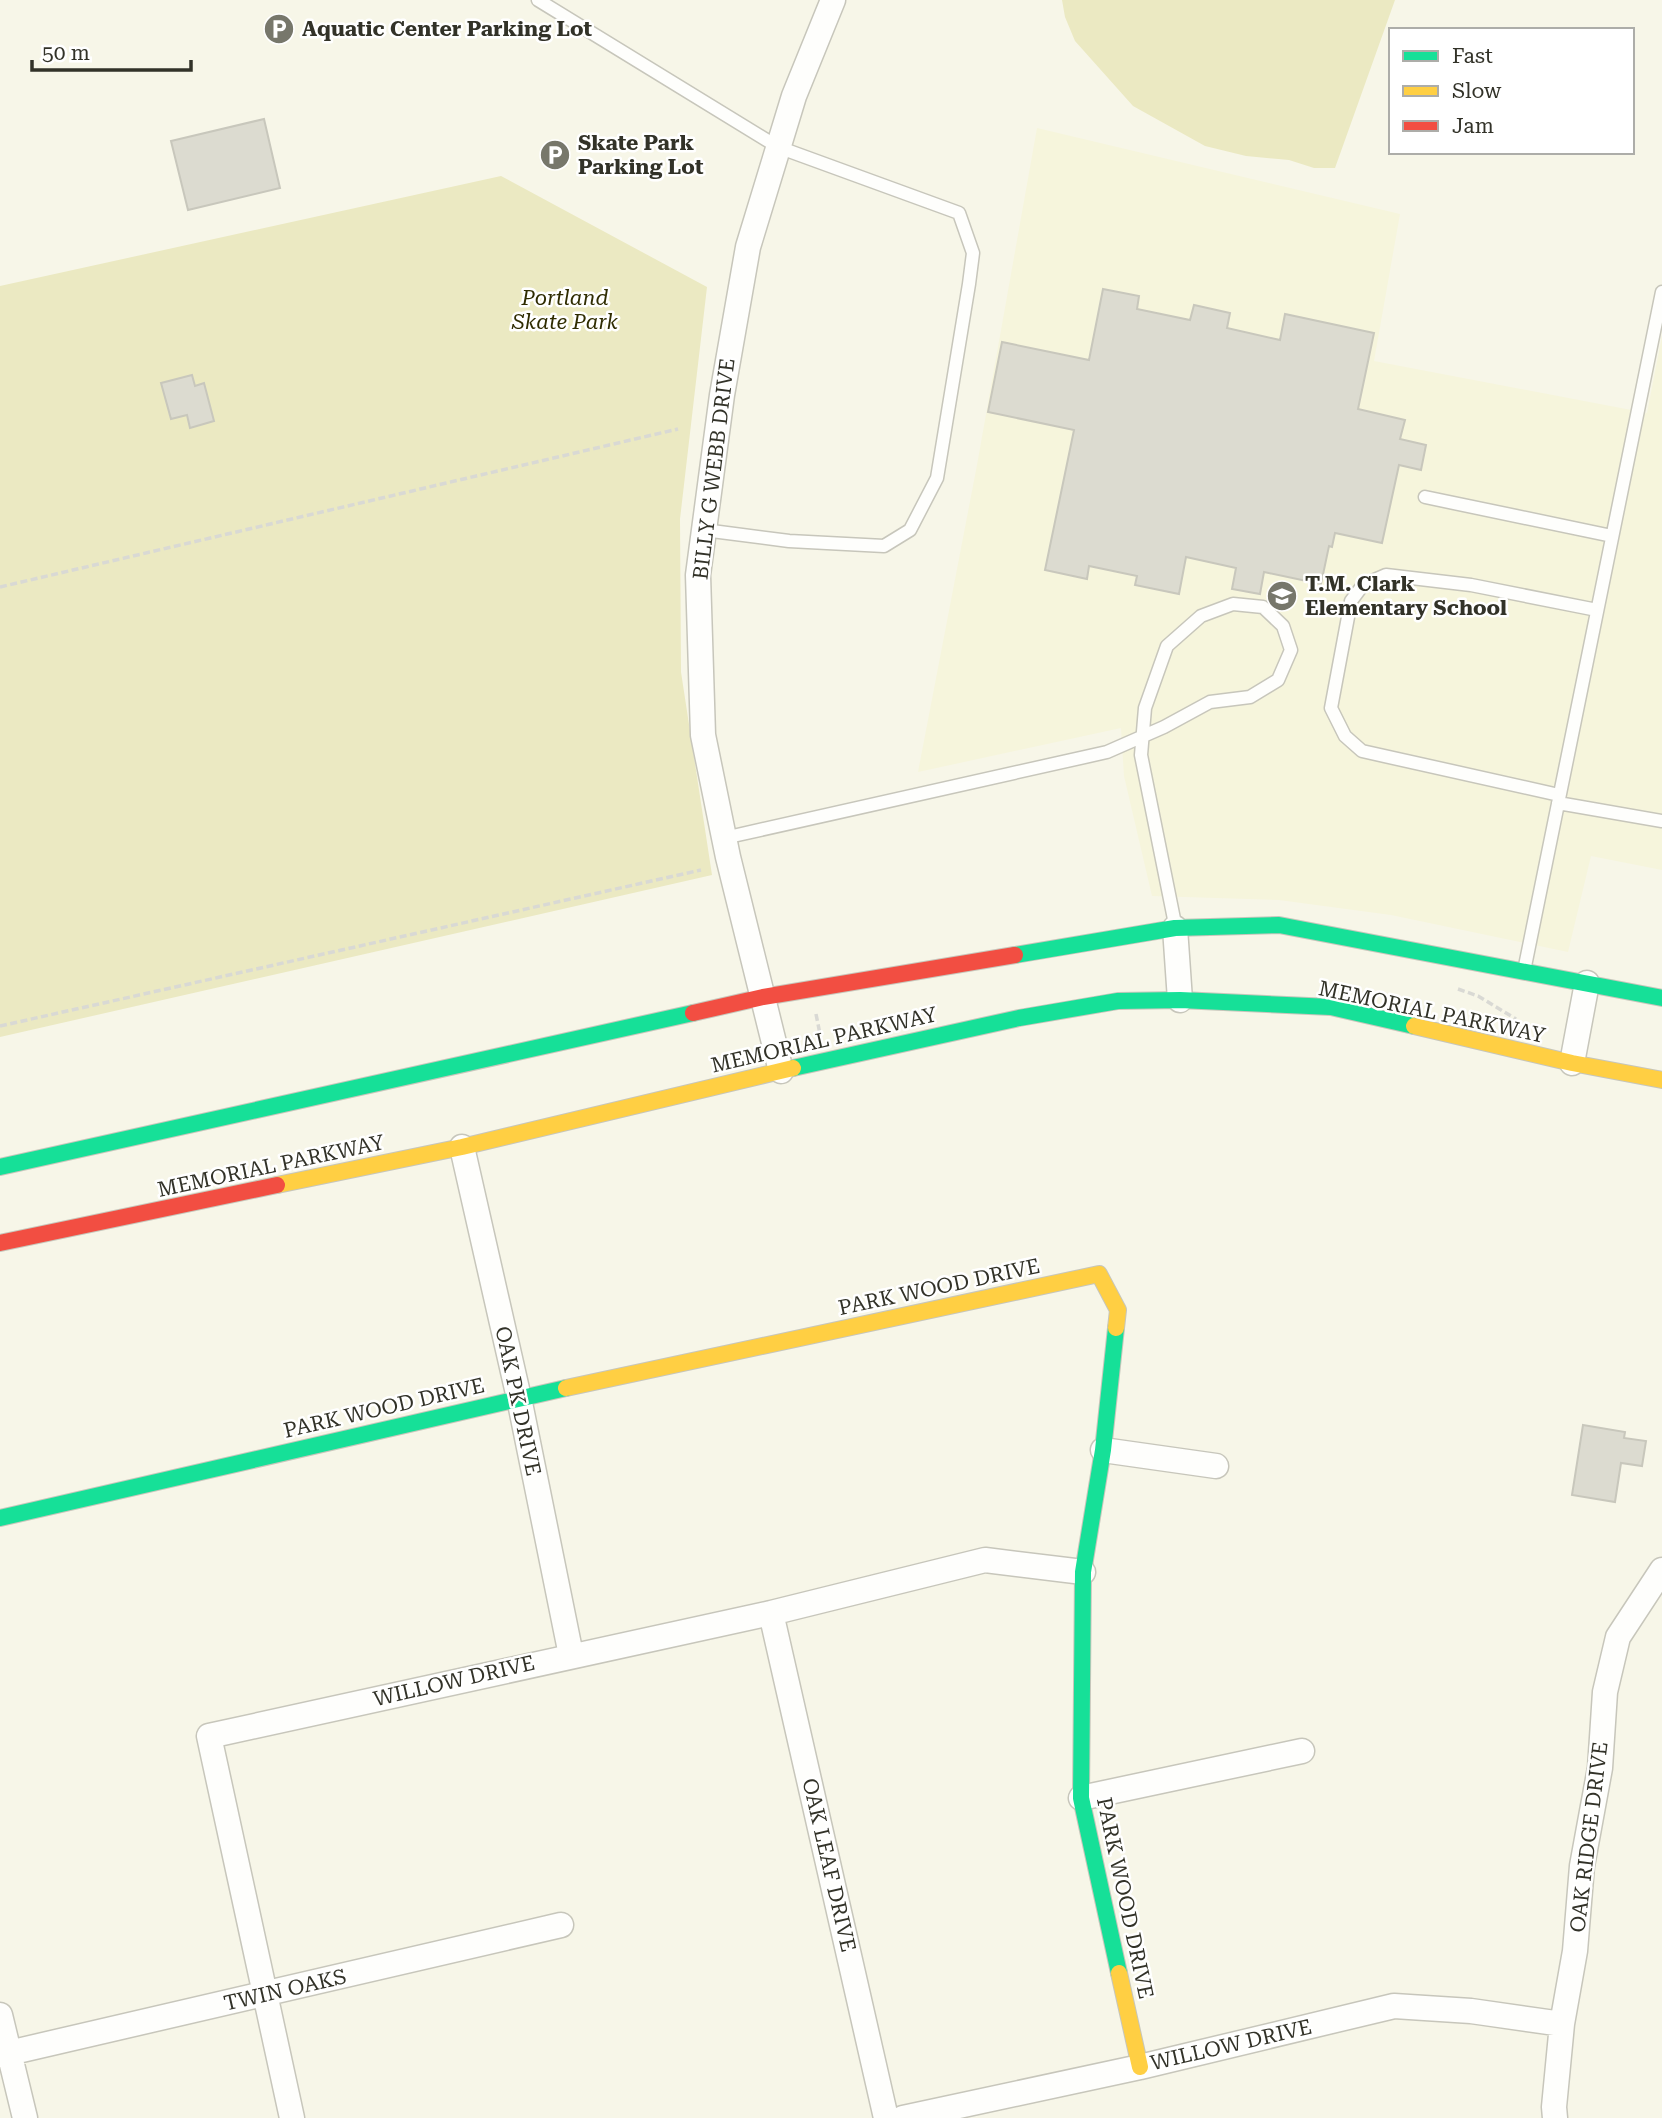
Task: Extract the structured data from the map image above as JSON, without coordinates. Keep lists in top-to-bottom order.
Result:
{
  "streets": {
    "street": [
      "BILLY G WEBB DRIVE",
      "MEMORIAL PARKWAY",
      "PARK WOOD DRIVE",
      "OAK PK DRIVE",
      "WILLOW DRIVE",
      "OAK RIDGE DRIVE",
      "OAK LEAF DRIVE",
      "TWIN OAKS"
    ]
  },
  "crossings": [
    ["BILLY G WEBB DRIVE", "MEMORIAL PARKWAY"],
    ["MEMORIAL PARKWAY", "OAK PK DRIVE"],
    ["PARK WOOD DRIVE", "OAK PK DRIVE"],
    ["PARK WOOD DRIVE", "WILLOW DRIVE"],
    ["OAK PK DRIVE", "WILLOW DRIVE"],
    ["WILLOW DRIVE", "OAK RIDGE DRIVE"],
    ["WILLOW DRIVE", "OAK LEAF DRIVE"],
    ["WILLOW DRIVE", "TWIN OAKS"]
  ],
  "parks": ["Portland Skate Park"],
  "places": {
    "parking": ["Aquatic Center Parking Lot", "Skate Park Parking Lot"],
    "school or university": ["T.M. Clark Elementary School"]
  },
  "legend": ["Fast", "Slow", "Jam"],
  "scale_bar": "50 m"
}
